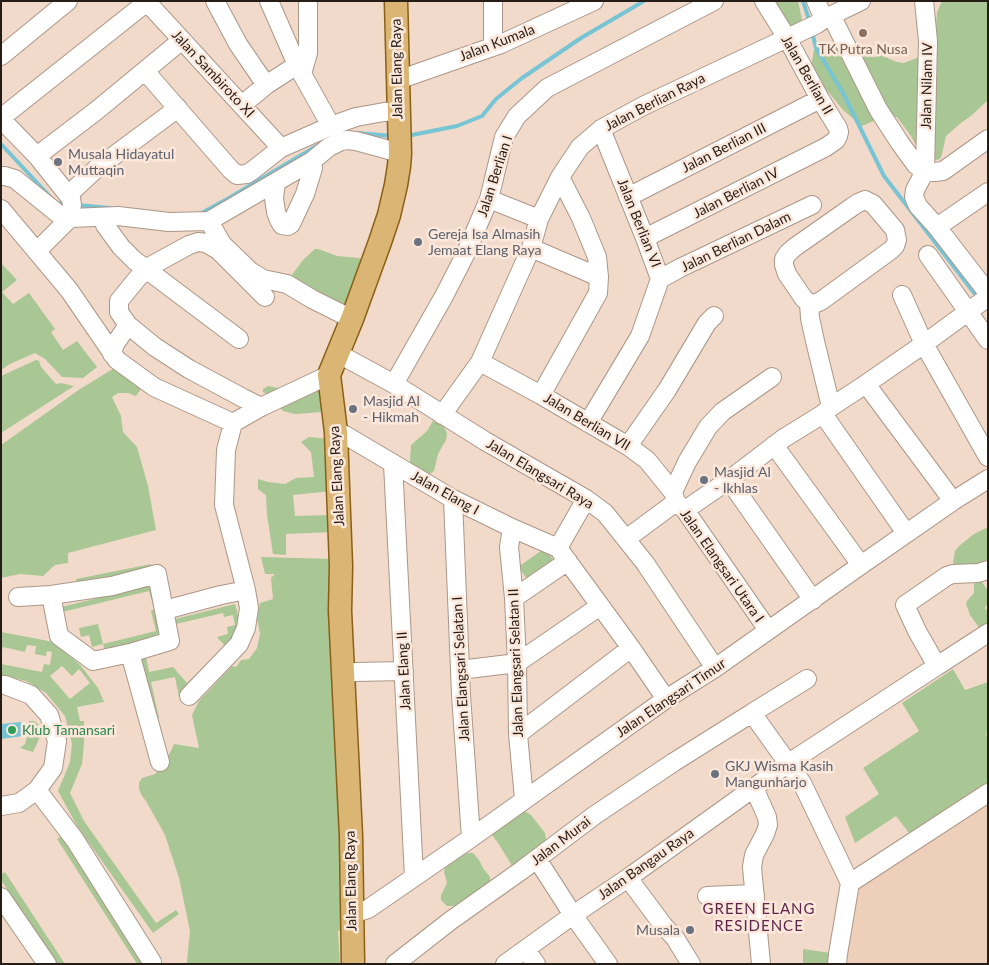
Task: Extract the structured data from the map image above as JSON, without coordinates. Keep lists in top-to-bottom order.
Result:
{
  "streets": {
    "main road": ["Jalan Elang Raya"],
    "street": [
      "Jalan Kumala",
      "Jalan Sambiroto XI",
      "Jalan Berlian II",
      "Jalan Nilam IV",
      "Jalan Berlian Raya",
      "Jalan Berlian III",
      "Jalan Berlian I",
      "Jalan Berlian IV",
      "Jalan Berlian VI",
      "Jalan Berlian Dalam",
      "Jalan Berlian VII",
      "Jalan Elangsari Raya",
      "Jalan Elang I",
      "Jalan Elangsari Utara I",
      "Jalan Elangsari Selatan II",
      "Jalan Elangsari Selatan I",
      "Jalan Elang II",
      "Jalan Elangsari Timur",
      "Jalan Murai",
      "Jalan Bangau Raya"
    ]
  },
  "crossings": [
    ["Jalan Kumala", "Jalan Elang Raya"],
    ["Jalan Elang Raya", "Jalan Elangsari Raya"],
    ["Jalan Elang Raya", "Jalan Elang I"],
    ["Jalan Elang Raya", "Jalan Elangsari Timur"],
    ["Jalan Berlian II", "Jalan Berlian Raya"],
    ["Jalan Berlian II", "Jalan Berlian III"],
    ["Jalan Berlian II", "Jalan Berlian IV"],
    ["Jalan Berlian Raya", "Jalan Berlian VI"],
    ["Jalan Berlian Raya", "Jalan Berlian VII"],
    ["Jalan Berlian Raya", "Jalan Elangsari Raya"],
    ["Jalan Berlian III", "Jalan Berlian VI"],
    ["Jalan Berlian I", "Jalan Elangsari Raya"],
    ["Jalan Berlian IV", "Jalan Berlian VI"],
    ["Jalan Berlian VI", "Jalan Berlian Dalam"],
    ["Jalan Berlian VI", "Jalan Berlian VII"],
    ["Jalan Berlian VII", "Jalan Elangsari Utara I"],
    ["Jalan Elangsari Raya", "Jalan Elangsari Timur"],
    ["Jalan Elang I", "Jalan Elangsari Selatan II"],
    ["Jalan Elang I", "Jalan Elangsari Selatan I"],
    ["Jalan Elang I", "Jalan Elang II"],
    ["Jalan Elangsari Utara I", "Jalan Elangsari Timur"],
    ["Jalan Elangsari Selatan II", "Jalan Elangsari Timur"],
    ["Jalan Elangsari Selatan I", "Jalan Elangsari Timur"],
    ["Jalan Elang II", "Jalan Elangsari Timur"]
  ],
  "districts": ["GREEN ELANG RESIDENCE"],
  "places": [
    "TK Putra Nusa",
    "Musala Hidayatul Muttaqin",
    "Gereja Isa Almasih Jemaat Elang Raya",
    "Masjid Al - Hikmah",
    "Masjid Al - Ikhlas",
    "Klub Tamansari",
    "GKJ Wisma Kasih Mangunharjo",
    "Musala"
  ]
}
